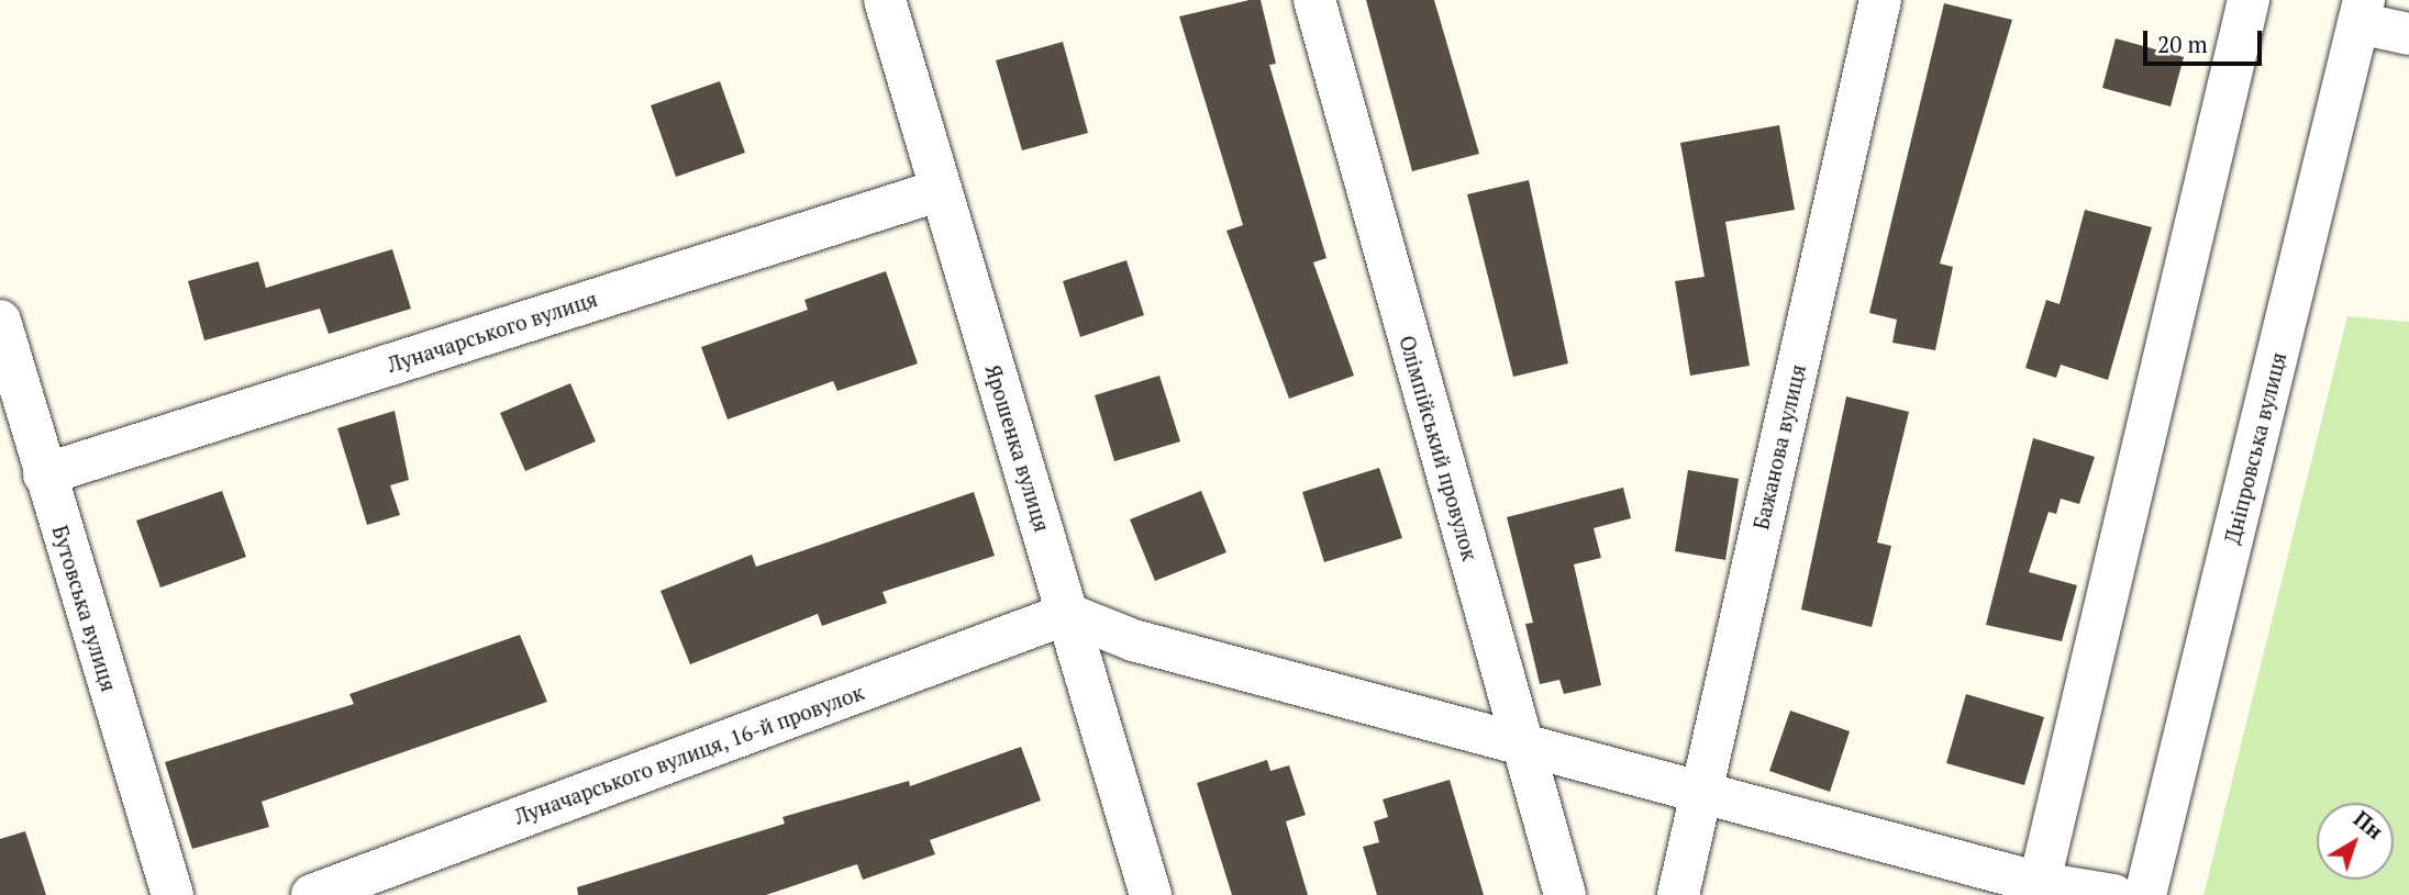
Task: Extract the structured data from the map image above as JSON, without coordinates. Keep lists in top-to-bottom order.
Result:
{
  "streets": {
    "street": [
      "Луначарського вулиця",
      "Бажанова вулиця",
      "Ярошенка вулиця",
      "Олімпійський провулок",
      "Дніпровська вулиця",
      "Бутовська вулиця",
      "Луначарського вулиця, 16-й провулок"
    ]
  },
  "crossings": [
    ["Луначарського вулиця", "Ярошенка вулиця"],
    ["Луначарського вулиця", "Бутовська вулиця"],
    ["Ярошенка вулиця", "Луначарського вулиця, 16-й провулок"]
  ],
  "scale_bar": "20 m",
  "north": "top right"
}
